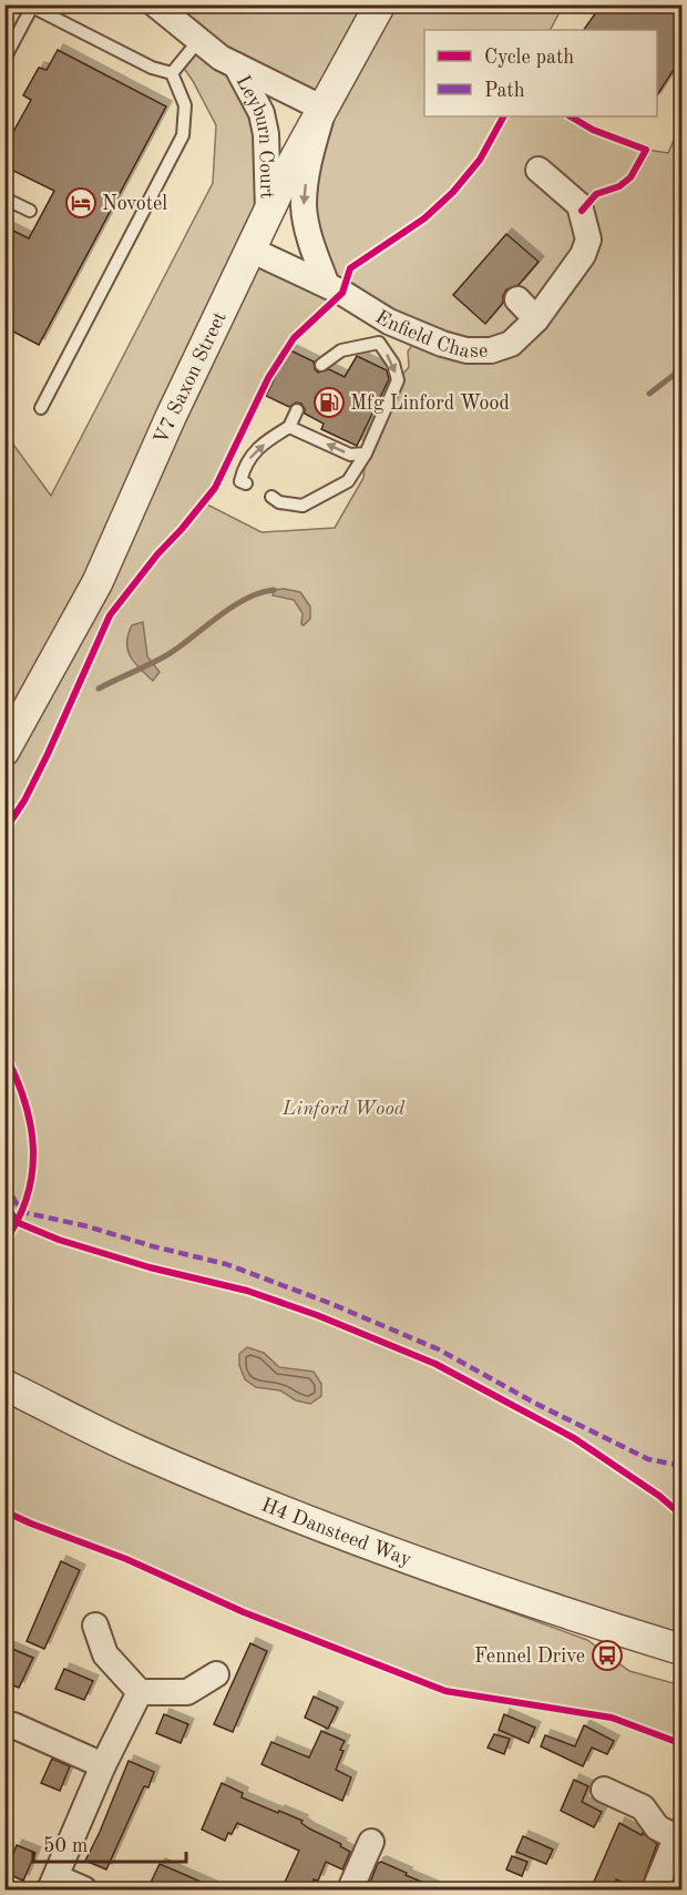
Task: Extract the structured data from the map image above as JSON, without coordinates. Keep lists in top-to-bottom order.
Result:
{
  "streets": {
    "street": [
      "Leyburn Court",
      "Enfield Chase",
      "V7 Saxon Street",
      "H4 Dansteed Way"
    ]
  },
  "crossings": [
    ["Leyburn Court", "V7 Saxon Street"],
    ["Enfield Chase", "V7 Saxon Street"]
  ],
  "parks": ["Linford Wood"],
  "places": {
    "hotel": ["Novotel"],
    "fuel station": ["Mfg Linford Wood"],
    "bus stop": ["Fennel Drive"]
  },
  "legend": ["Cycle path", "Path"],
  "scale_bar": "50 m"
}
